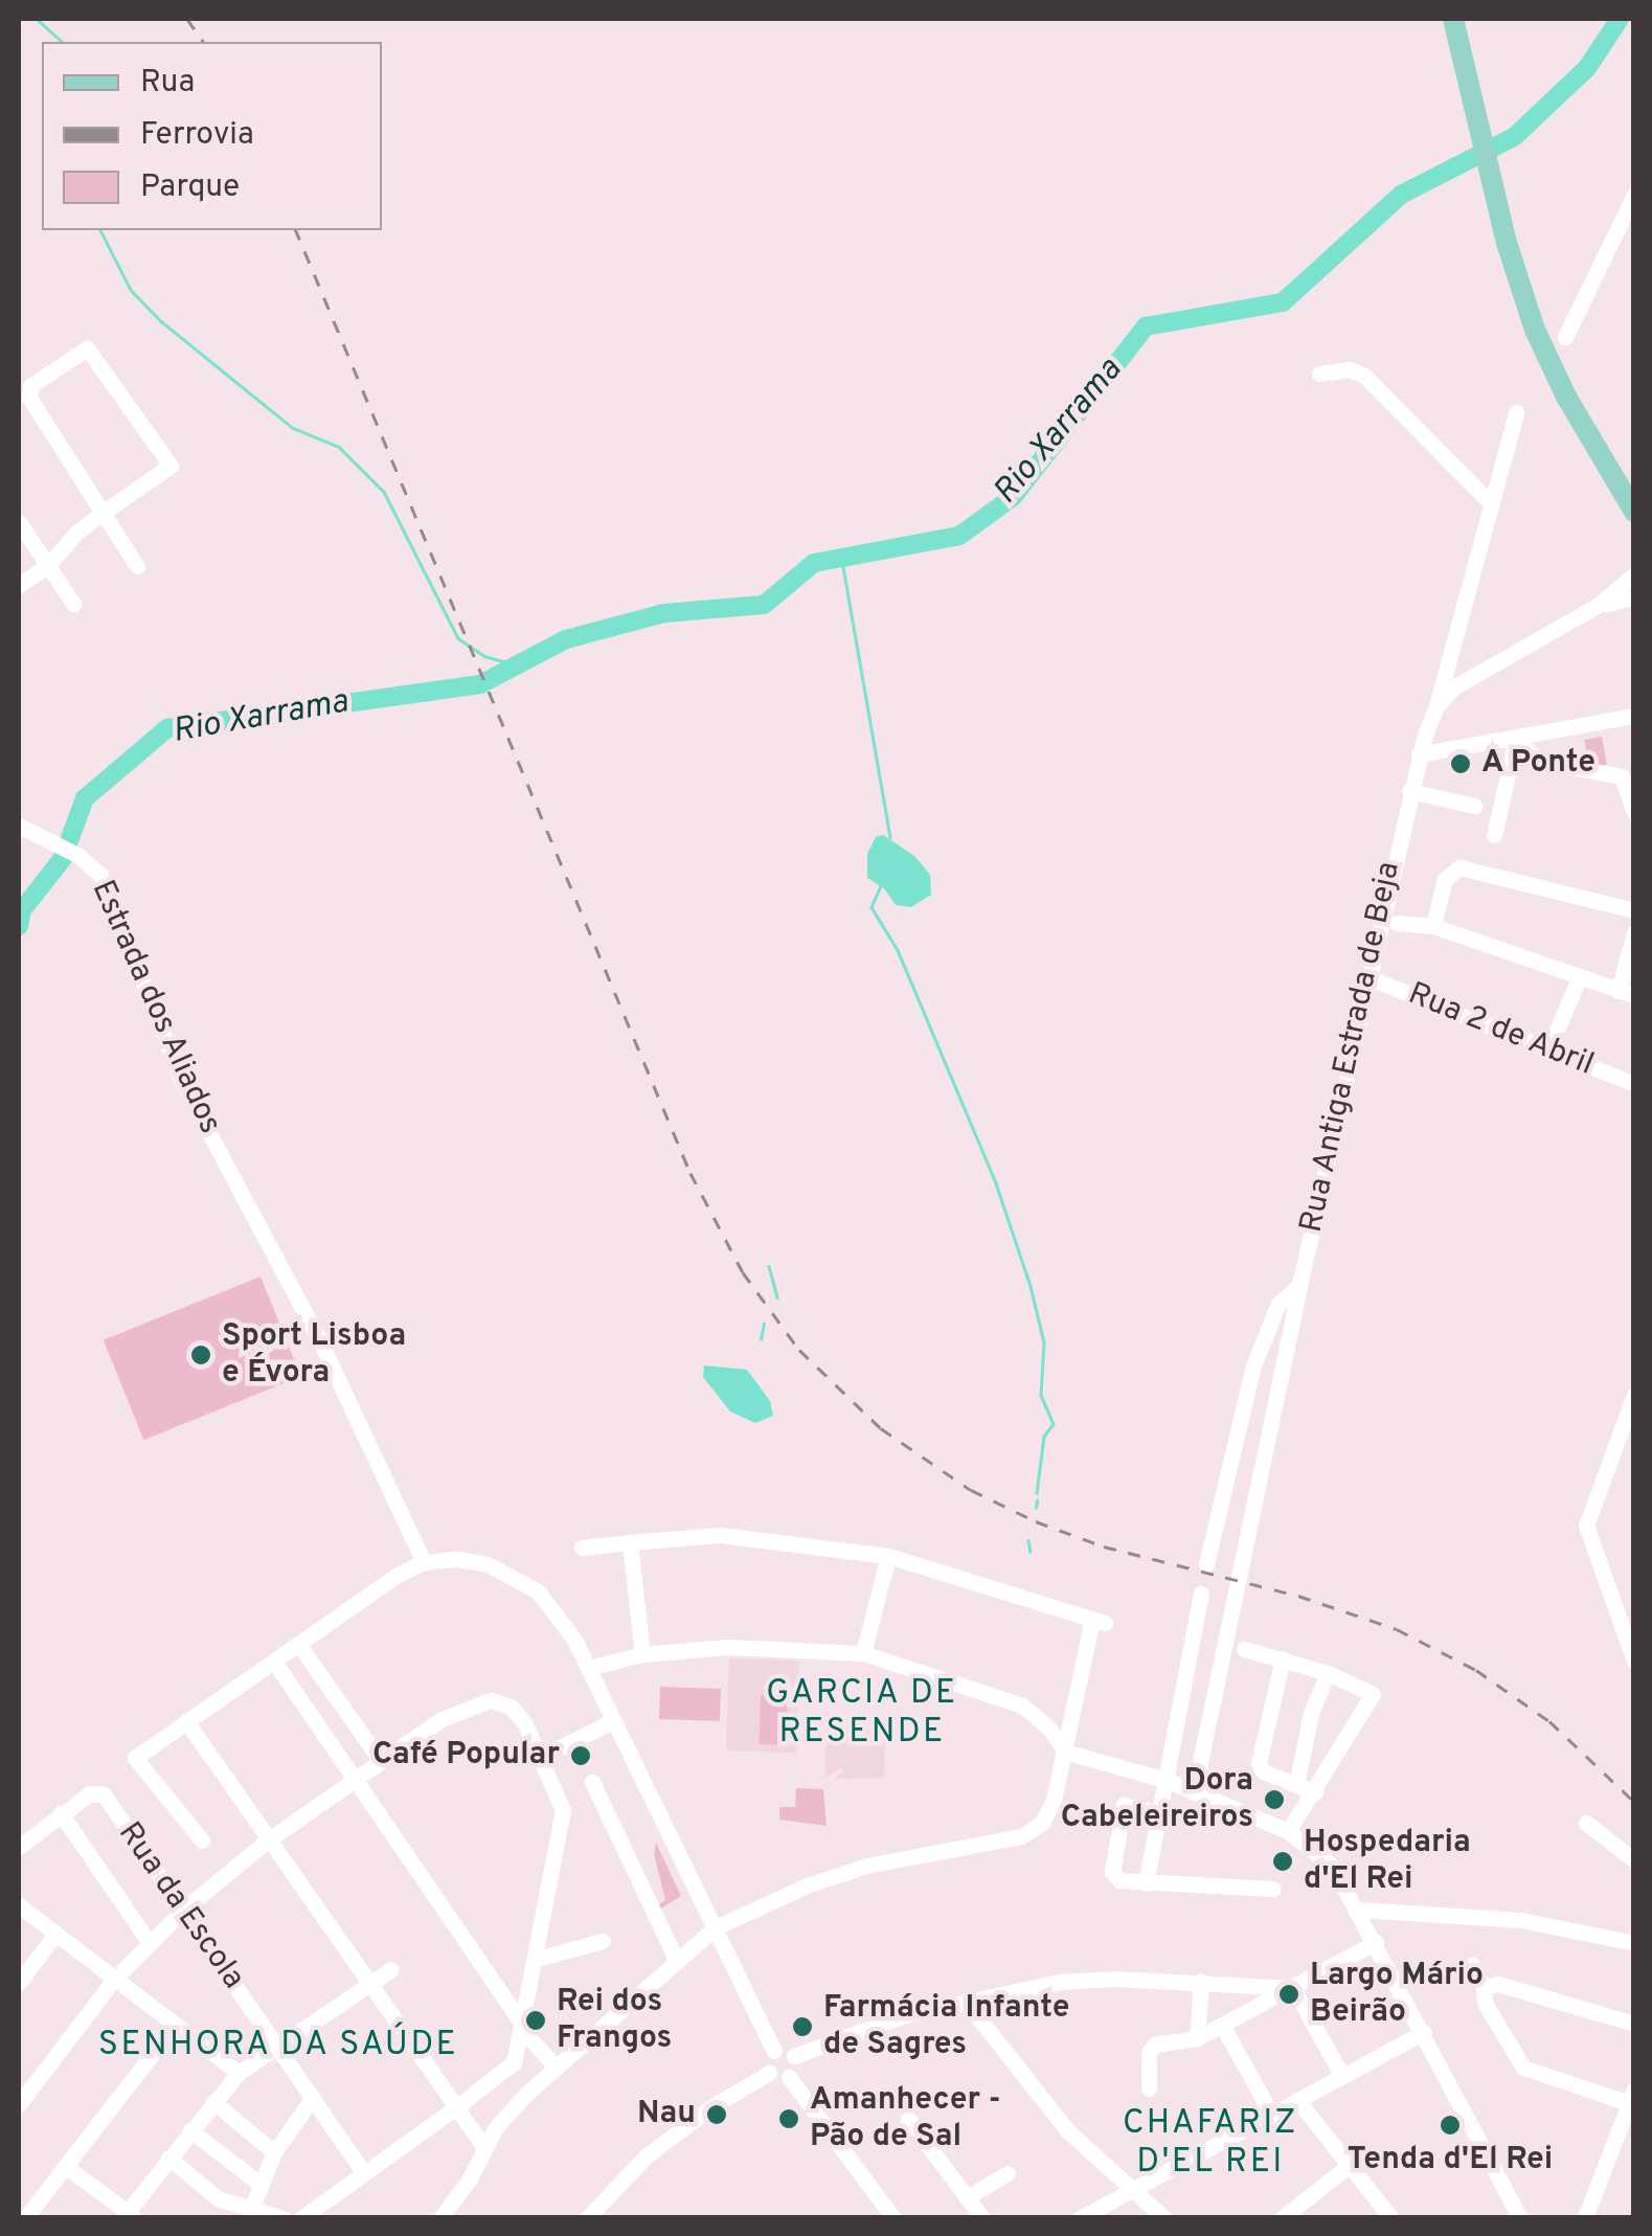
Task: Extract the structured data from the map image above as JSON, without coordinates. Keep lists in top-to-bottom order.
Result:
{
  "streets": {
    "street": [
      "Estrada dos Aliados",
      "Rua 2 de Abril",
      "Rua Antiga Estrada de Beja",
      "Rua da Escola"
    ]
  },
  "crossings": [
    ["Rua 2 de Abril", "Rua Antiga Estrada de Beja"]
  ],
  "districts": ["GARCIA DE RESENDE", "SENHORA DA SAÚDE", "CHAFARIZ D'EL REI"],
  "water": ["Rio Xarrama"],
  "places": [
    "A Ponte",
    "Sport Lisboa e Évora",
    "Café Popular",
    "Dora Cabeleireiros",
    "Hospedaria d'El Rei",
    "Largo Mário Beirão",
    "Rei dos Frangos",
    "Farmácia Infante de Sagres",
    "Nau",
    "Amanhecer - Pão de Sal",
    "Tenda d'El Rei"
  ],
  "legend": ["Rua", "Ferrovia", "Parque"]
}
